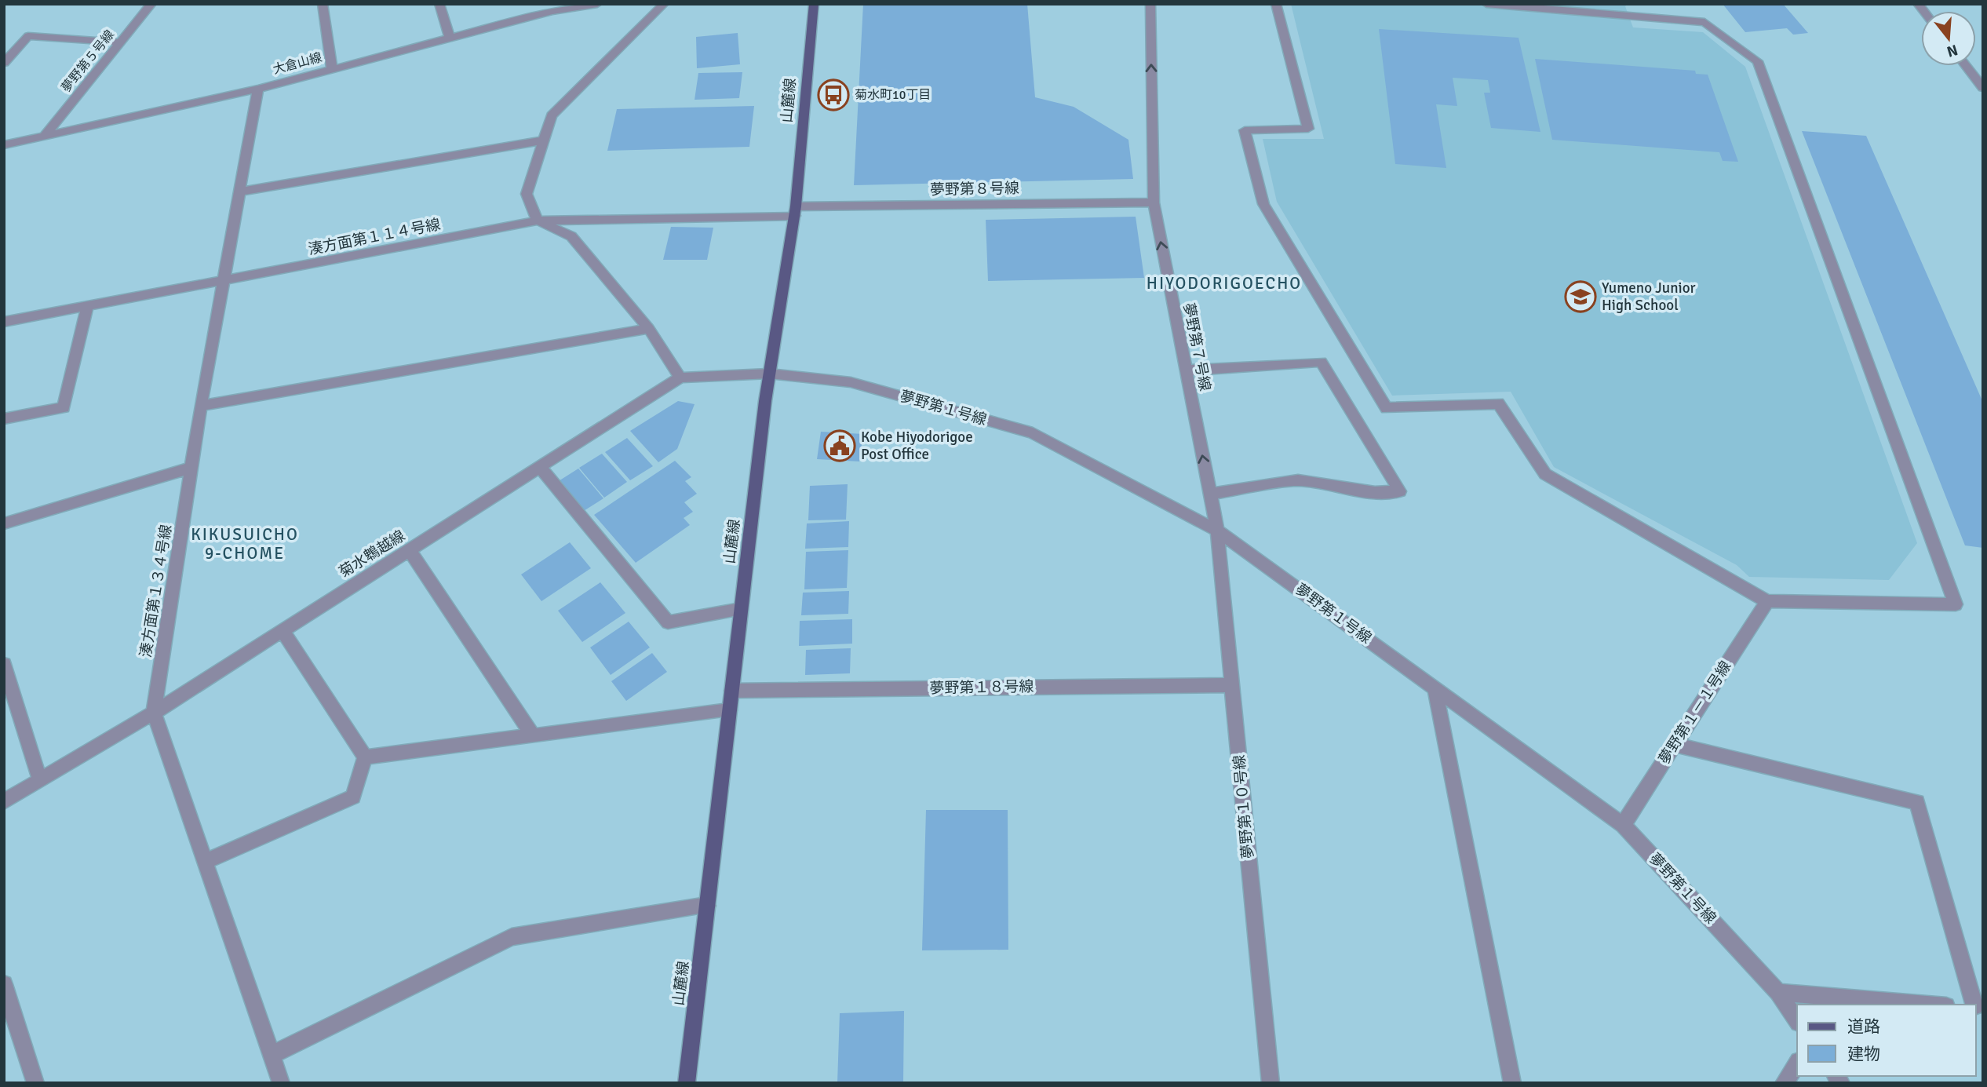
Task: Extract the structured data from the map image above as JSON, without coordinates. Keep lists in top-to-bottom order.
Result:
{
  "streets": {
    "main road": ["山麓線"],
    "street": [
      "夢野第５号線",
      "大倉山線",
      "夢野第８号線",
      "湊方面第１１４号線",
      "夢野第７号線",
      "夢野第１号線",
      "菊水鵯越線",
      "湊方面第１３４号線",
      "夢野第１８号線",
      "夢野第１－１号線",
      "夢野第１０号線"
    ]
  },
  "crossings": [
    ["夢野第５号線", "大倉山線"],
    ["大倉山線", "湊方面第１３４号線"],
    ["山麓線", "夢野第８号線"],
    ["山麓線", "夢野第１号線"],
    ["山麓線", "菊水鵯越線"],
    ["山麓線", "夢野第１８号線"],
    ["夢野第８号線", "湊方面第１１４号線"],
    ["夢野第８号線", "夢野第７号線"],
    ["湊方面第１１４号線", "湊方面第１３４号線"],
    ["夢野第７号線", "夢野第１号線"],
    ["夢野第７号線", "夢野第１０号線"],
    ["夢野第１号線", "菊水鵯越線"],
    ["夢野第１号線", "夢野第１－１号線"],
    ["夢野第１号線", "夢野第１０号線"],
    ["菊水鵯越線", "湊方面第１３４号線"],
    ["夢野第１８号線", "夢野第１０号線"]
  ],
  "one_way": ["夢野第７号線"],
  "districts": ["HIYODORIGOECHO", "KIKUSUICHO 9-CHOME"],
  "places": {
    "bus stop": ["菊水町10丁目"],
    "school or university": ["Yumeno Junior High School"],
    "public building": ["Kobe Hiyodorigoe Post Office"]
  },
  "legend": ["道路", "建物"],
  "north": "bottom"
}
